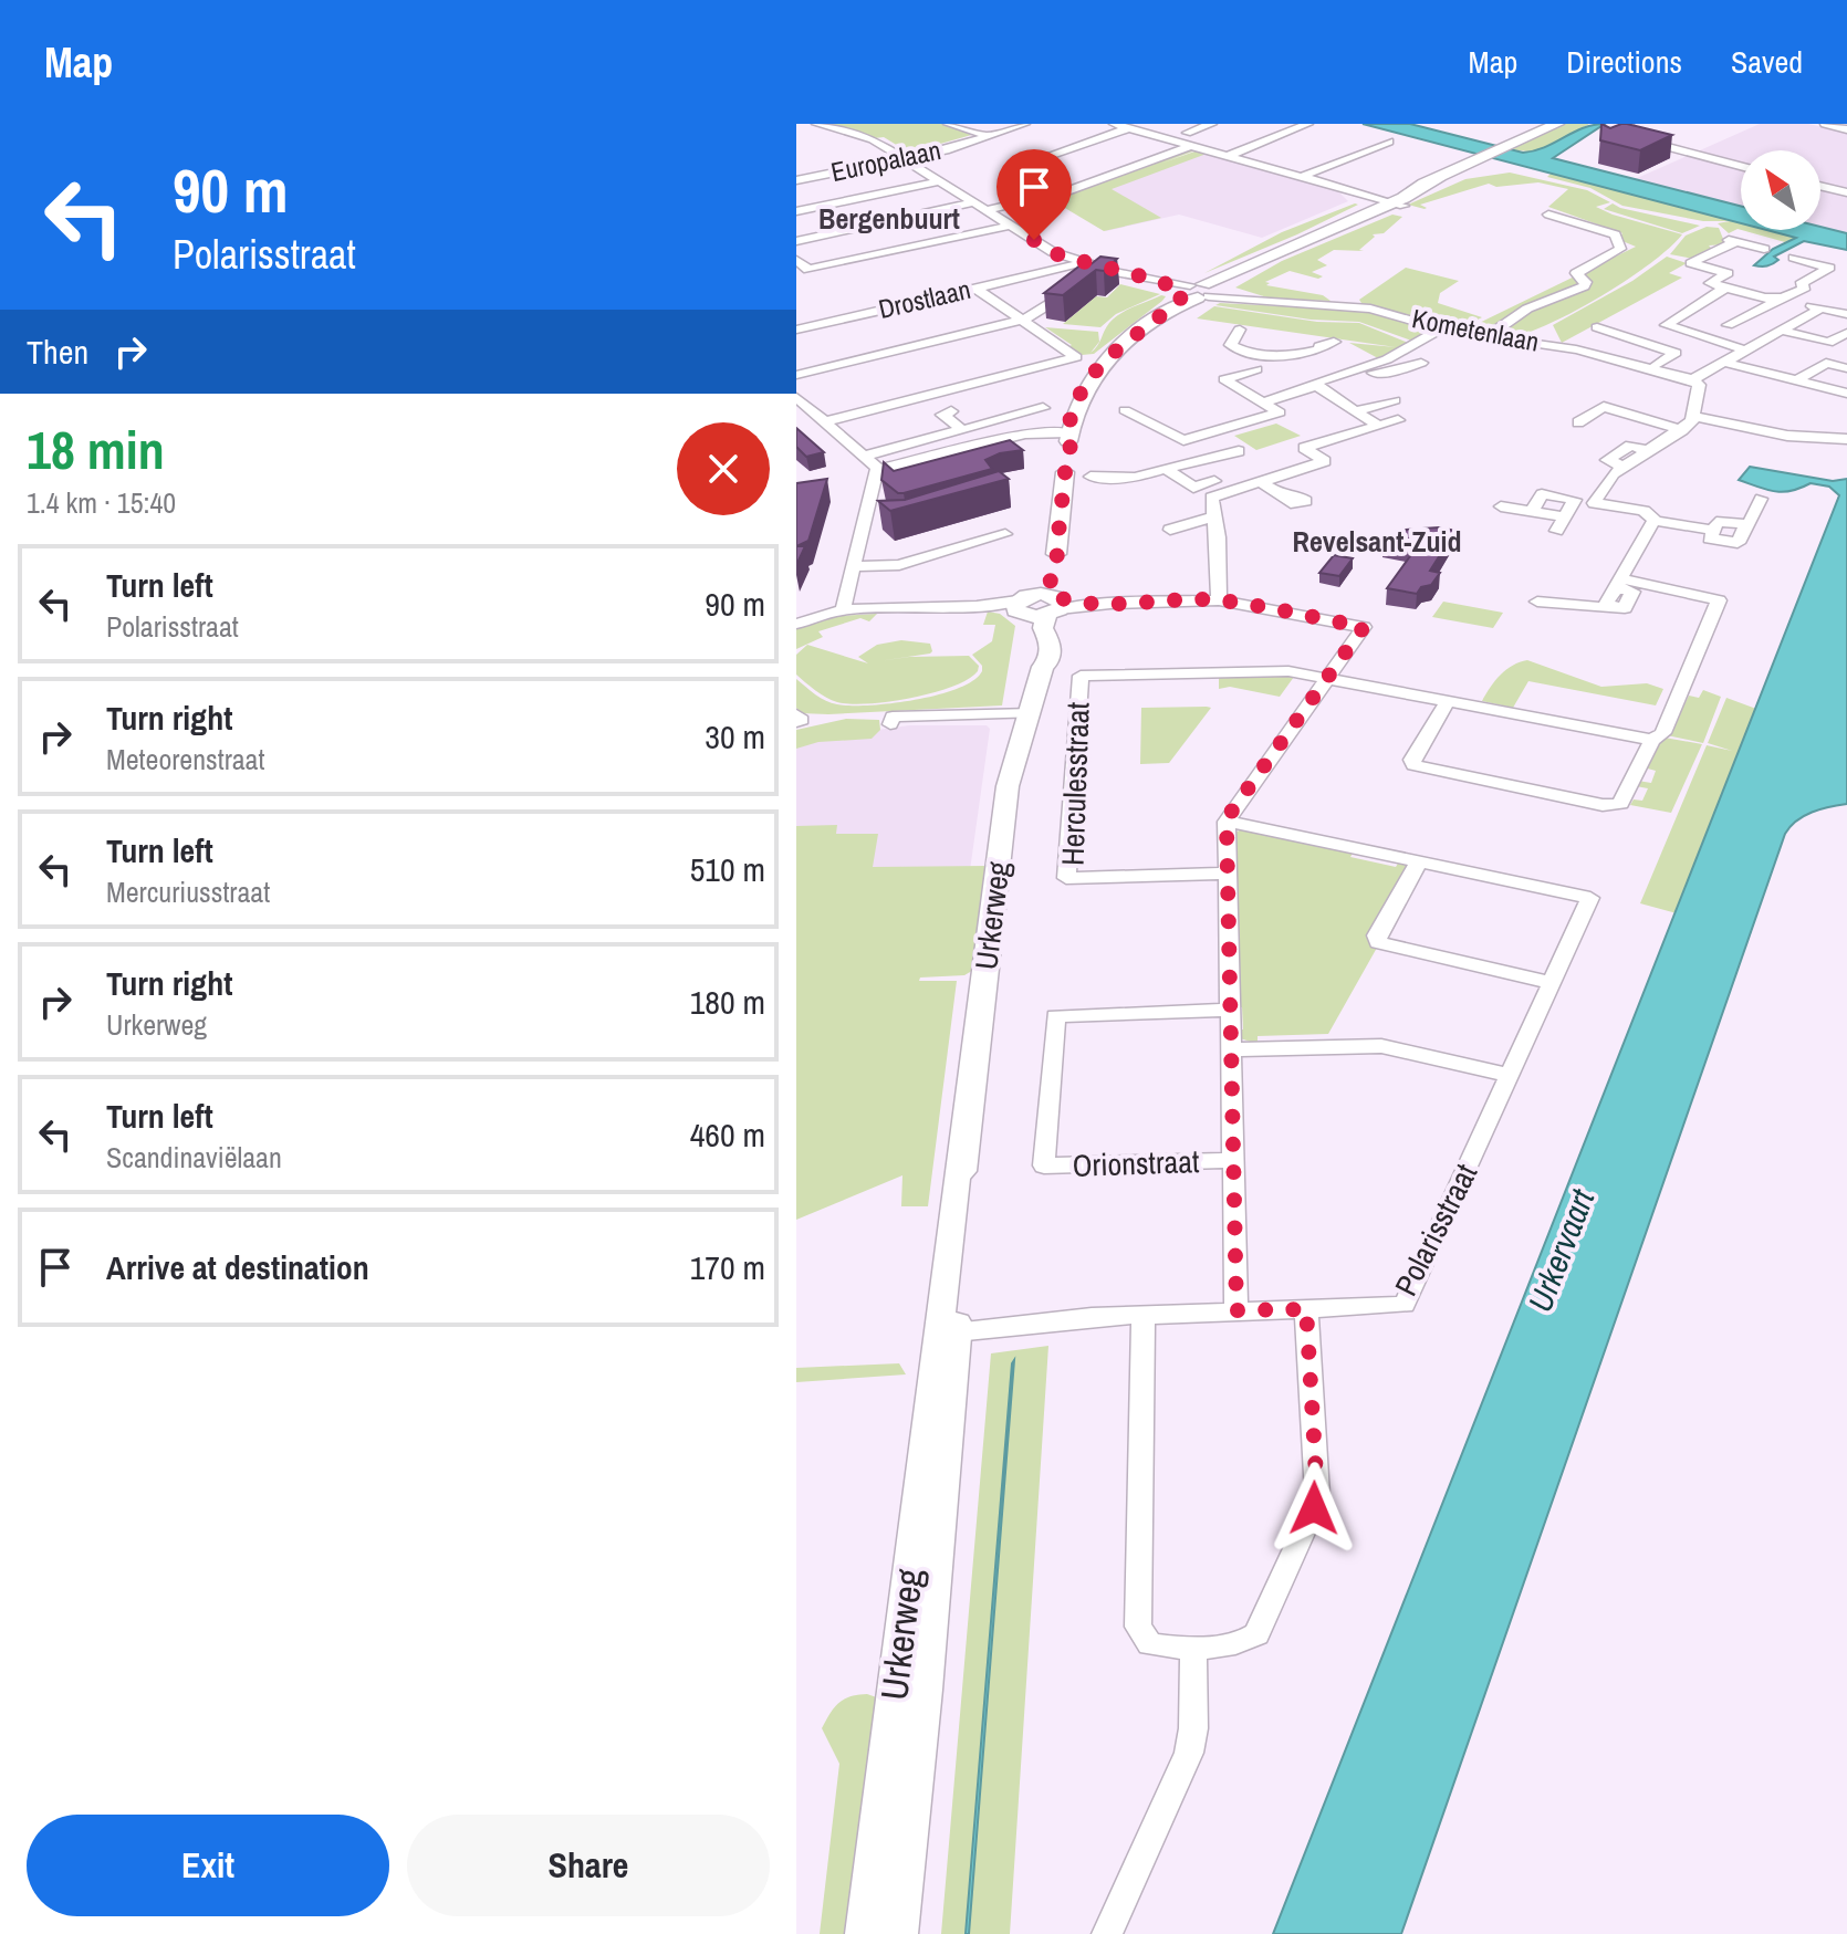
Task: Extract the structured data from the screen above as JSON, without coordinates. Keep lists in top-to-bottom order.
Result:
{
  "streets": {
    "main road": ["Urkerweg"],
    "street": [
      "Europalaan",
      "Drostlaan",
      "Kometenlaan",
      "Herculesstraat",
      "Orionstraat",
      "Polarisstraat"
    ]
  },
  "crossings": [
    ["Drostlaan", "Kometenlaan"],
    ["Urkerweg", "Polarisstraat"]
  ],
  "districts": ["Bergenbuurt", "Revelsant-Zuid"],
  "water": ["Urkervaart"],
  "north": "top left",
  "page": {
    "header": "Map",
    "nav": ["Map", "Directions", "Saved"],
    "turn": ["90 m", "Polarisstraat"],
    "then": "Then",
    "heading": ["18 min", "1.4 km · 15:40"],
    "list": [
      {
        "name": "Turn left",
        "note": "Polarisstraat",
        "value": "90 m"
      },
      {
        "name": "Turn right",
        "note": "Meteorenstraat",
        "value": "30 m"
      },
      {
        "name": "Turn left",
        "note": "Mercuriusstraat",
        "value": "510 m"
      },
      {
        "name": "Turn right",
        "note": "Urkerweg",
        "value": "180 m"
      },
      {
        "name": "Turn left",
        "note": "Scandinaviëlaan",
        "value": "460 m"
      },
      {
        "name": "Arrive at destination",
        "value": "170 m"
      }
    ],
    "buttons": ["Exit", "Share"]
  }
}
